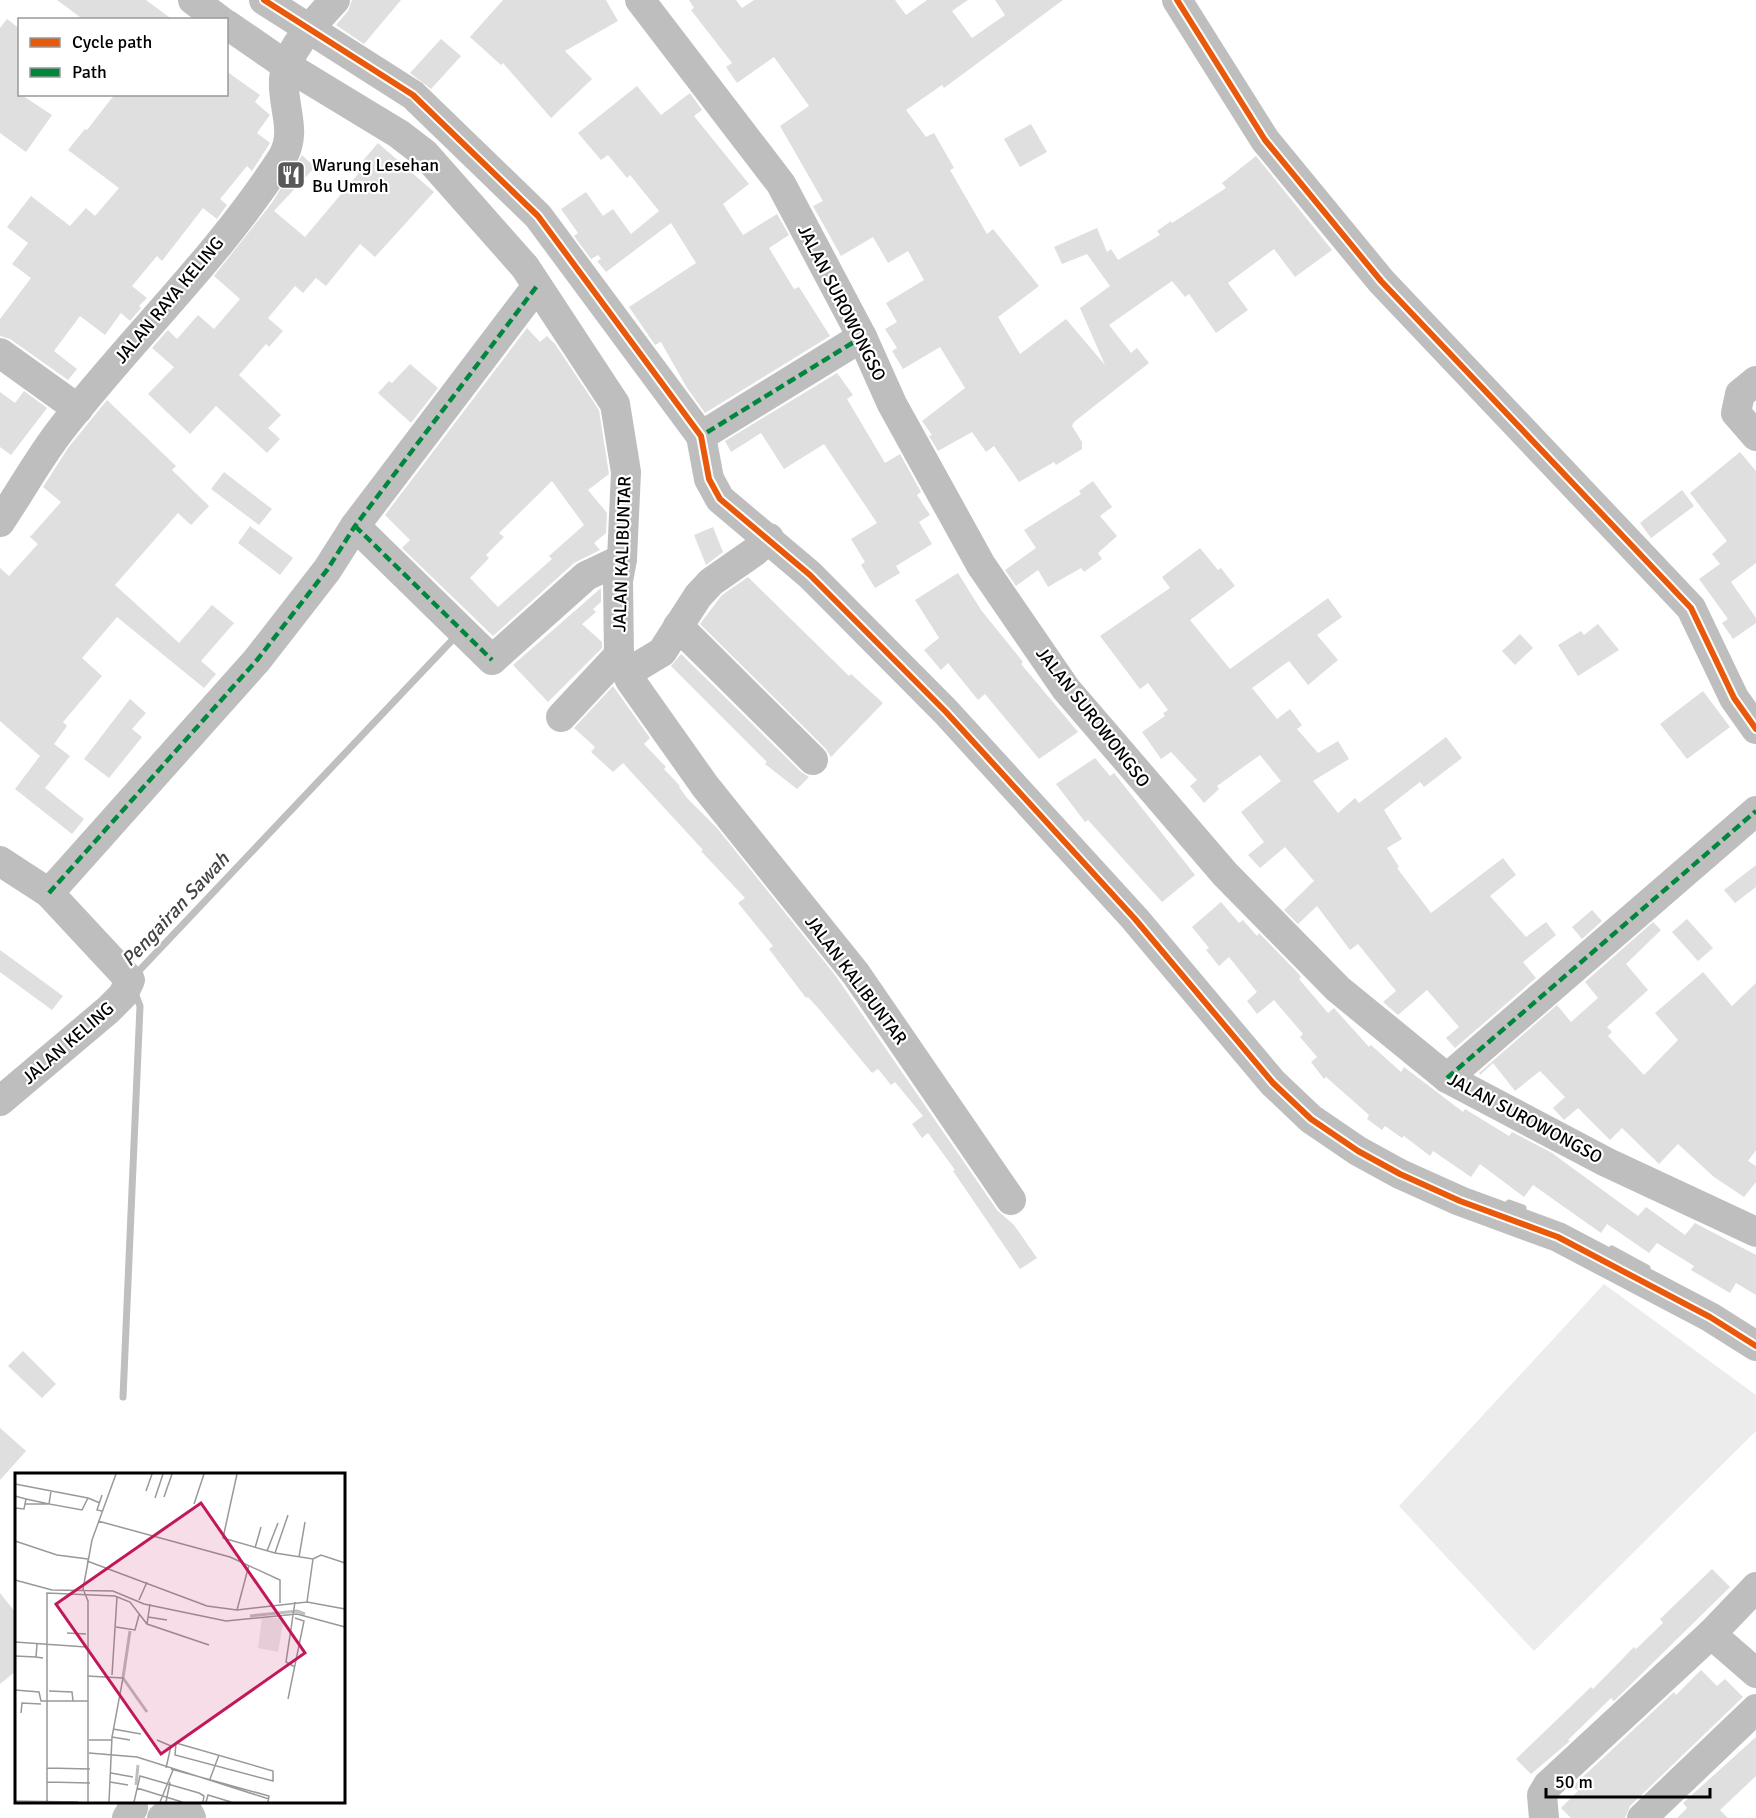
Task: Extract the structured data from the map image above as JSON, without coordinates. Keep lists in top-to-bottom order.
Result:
{
  "streets": {
    "street": [
      "JALAN RAYA KELING",
      "JALAN SUROWONGSO",
      "JALAN KALIBUNTAR",
      "JALAN KELING"
    ]
  },
  "crossings": [
    ["JALAN RAYA KELING", "JALAN KALIBUNTAR"]
  ],
  "water": ["Pengairan Sawah"],
  "places": {
    "restaurant": ["Warung Lesehan Bu Umroh"]
  },
  "legend": ["Cycle path", "Path"],
  "scale_bar": "50 m"
}
